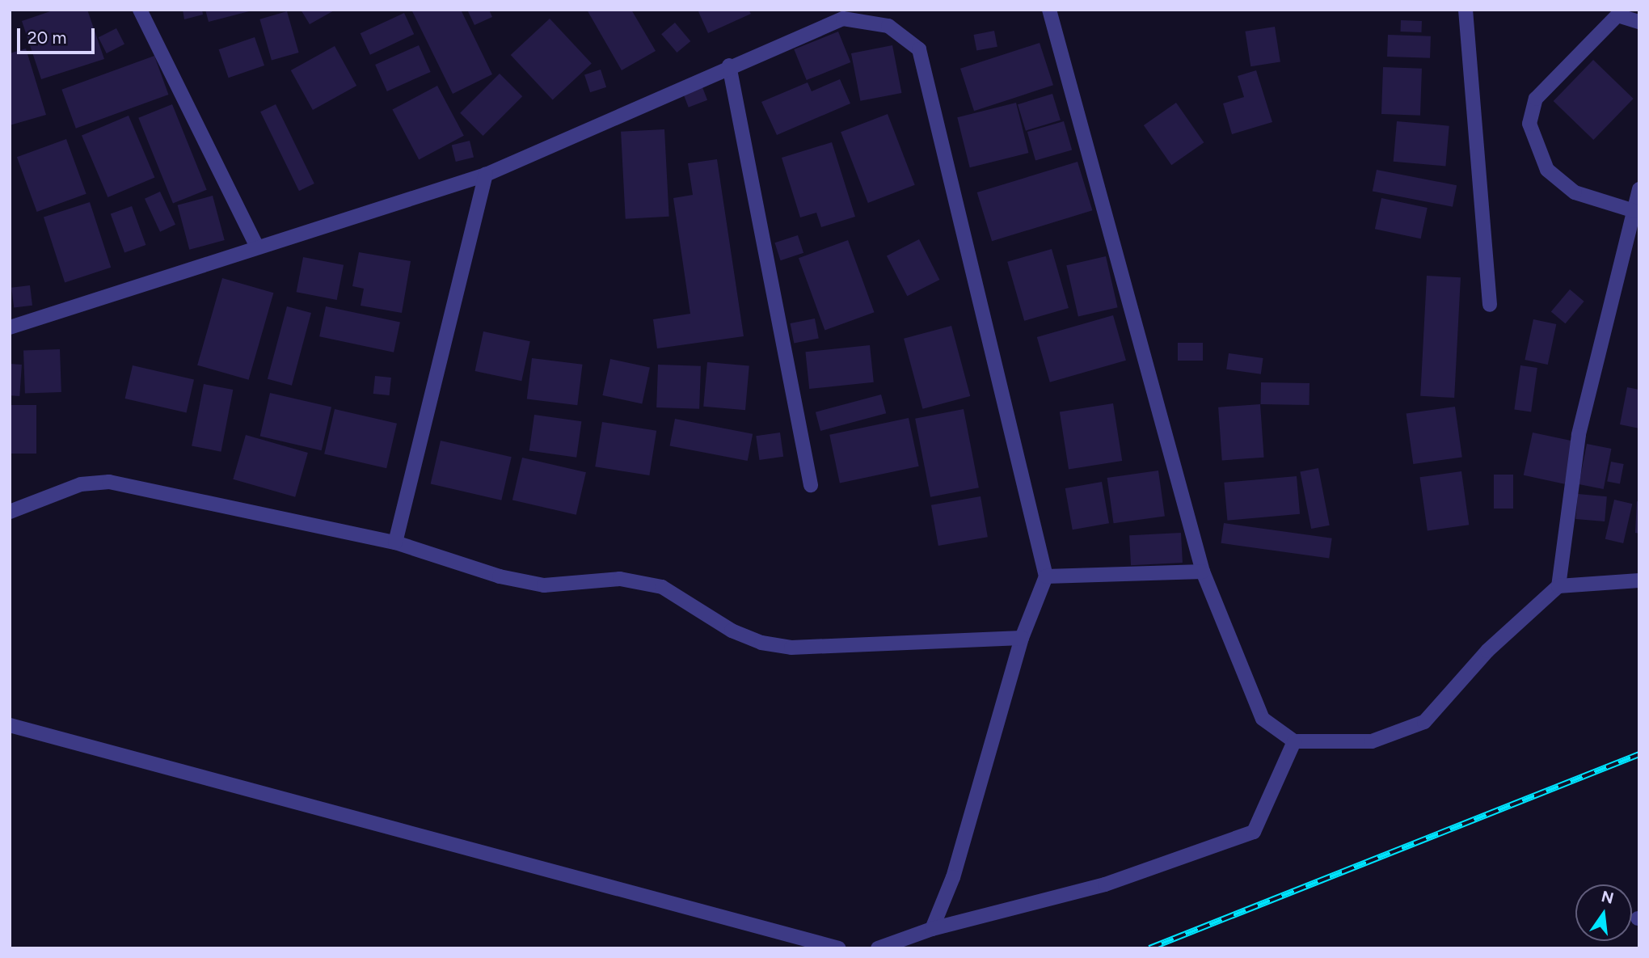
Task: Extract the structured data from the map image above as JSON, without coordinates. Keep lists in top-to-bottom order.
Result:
{
  "scale_bar": "20 m",
  "north": "top"
}
